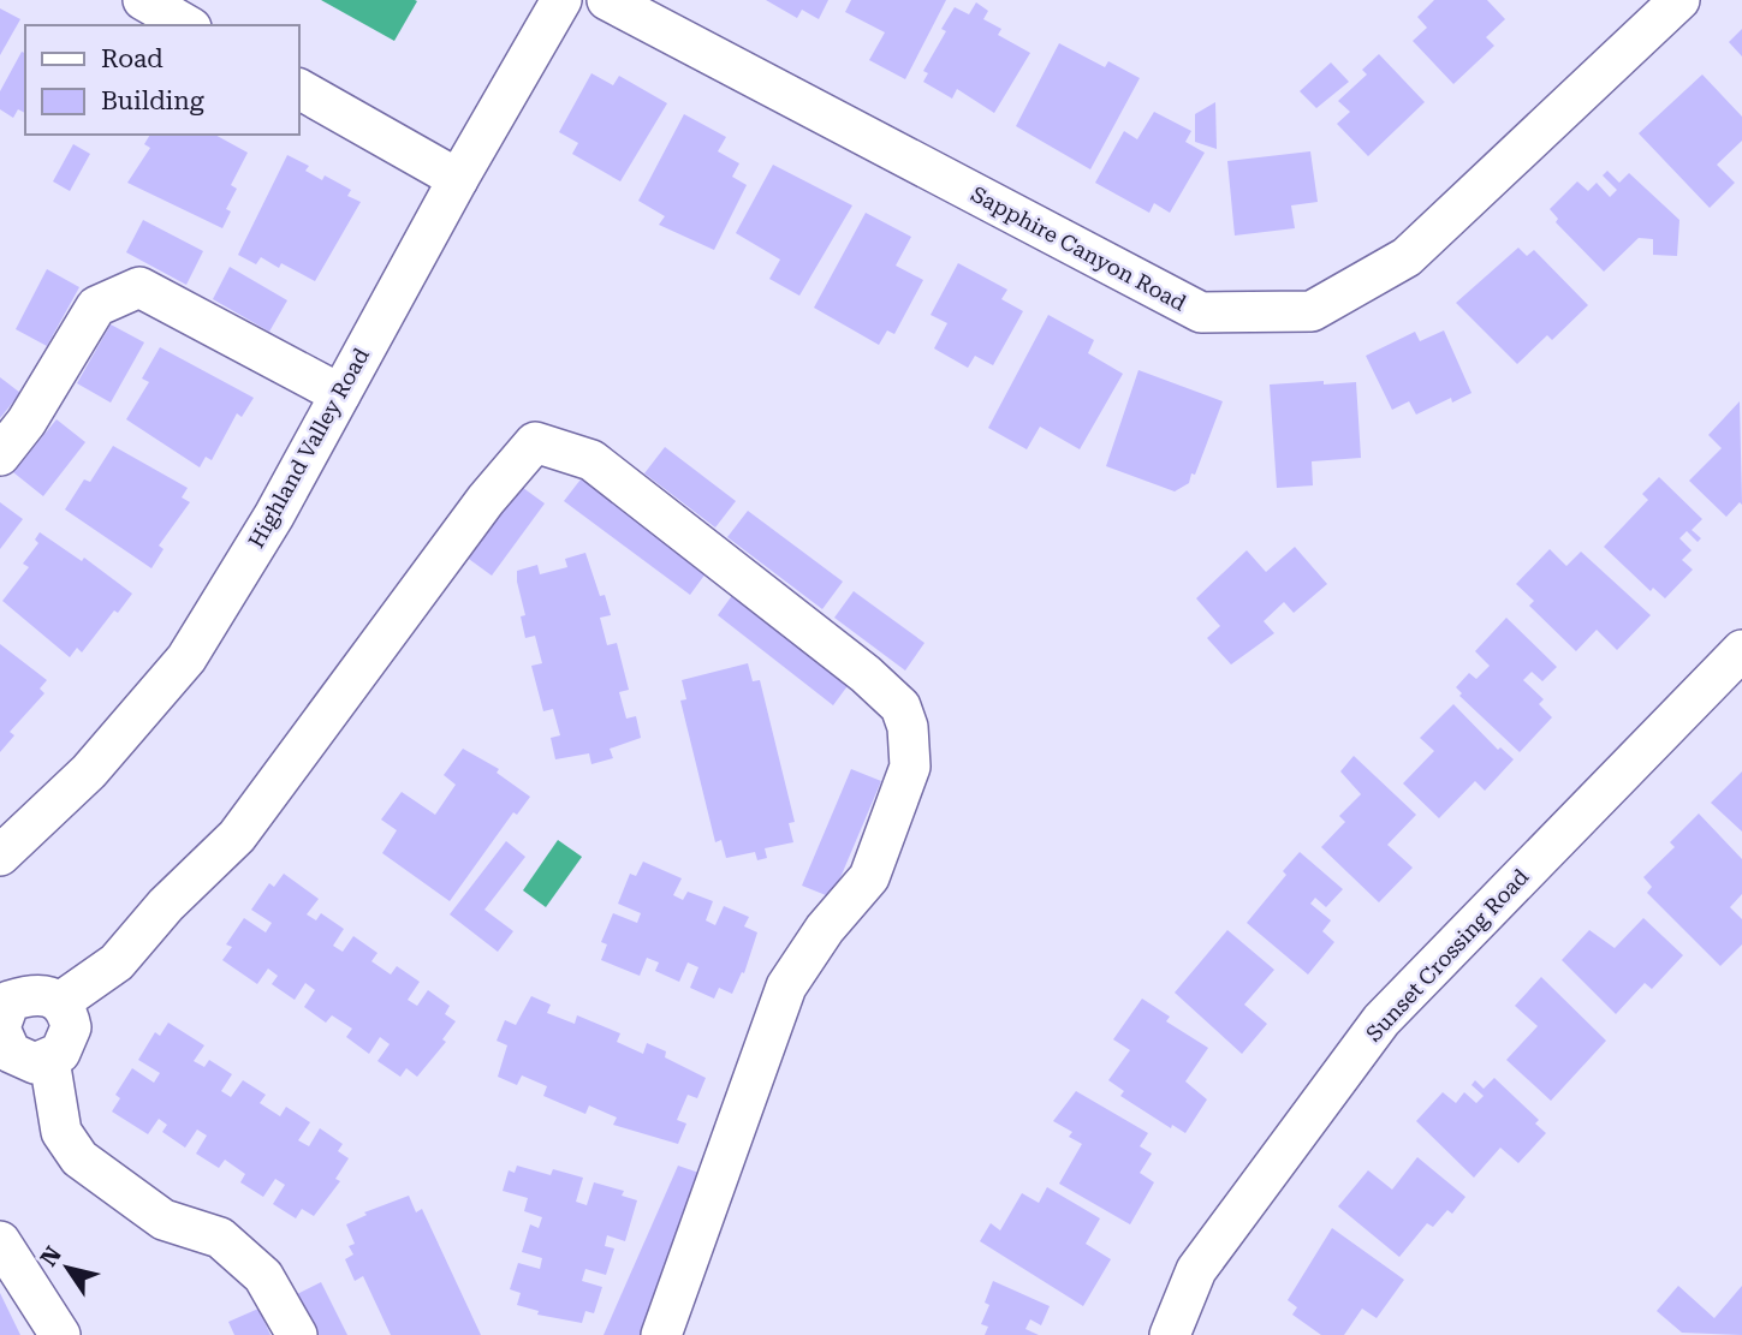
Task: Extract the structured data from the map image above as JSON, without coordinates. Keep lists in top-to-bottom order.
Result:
{
  "streets": {
    "street": ["Sapphire Canyon Road", "Highland Valley Road", "Sunset Crossing Road"]
  },
  "legend": ["Road", "Building"],
  "north": "top left"
}
